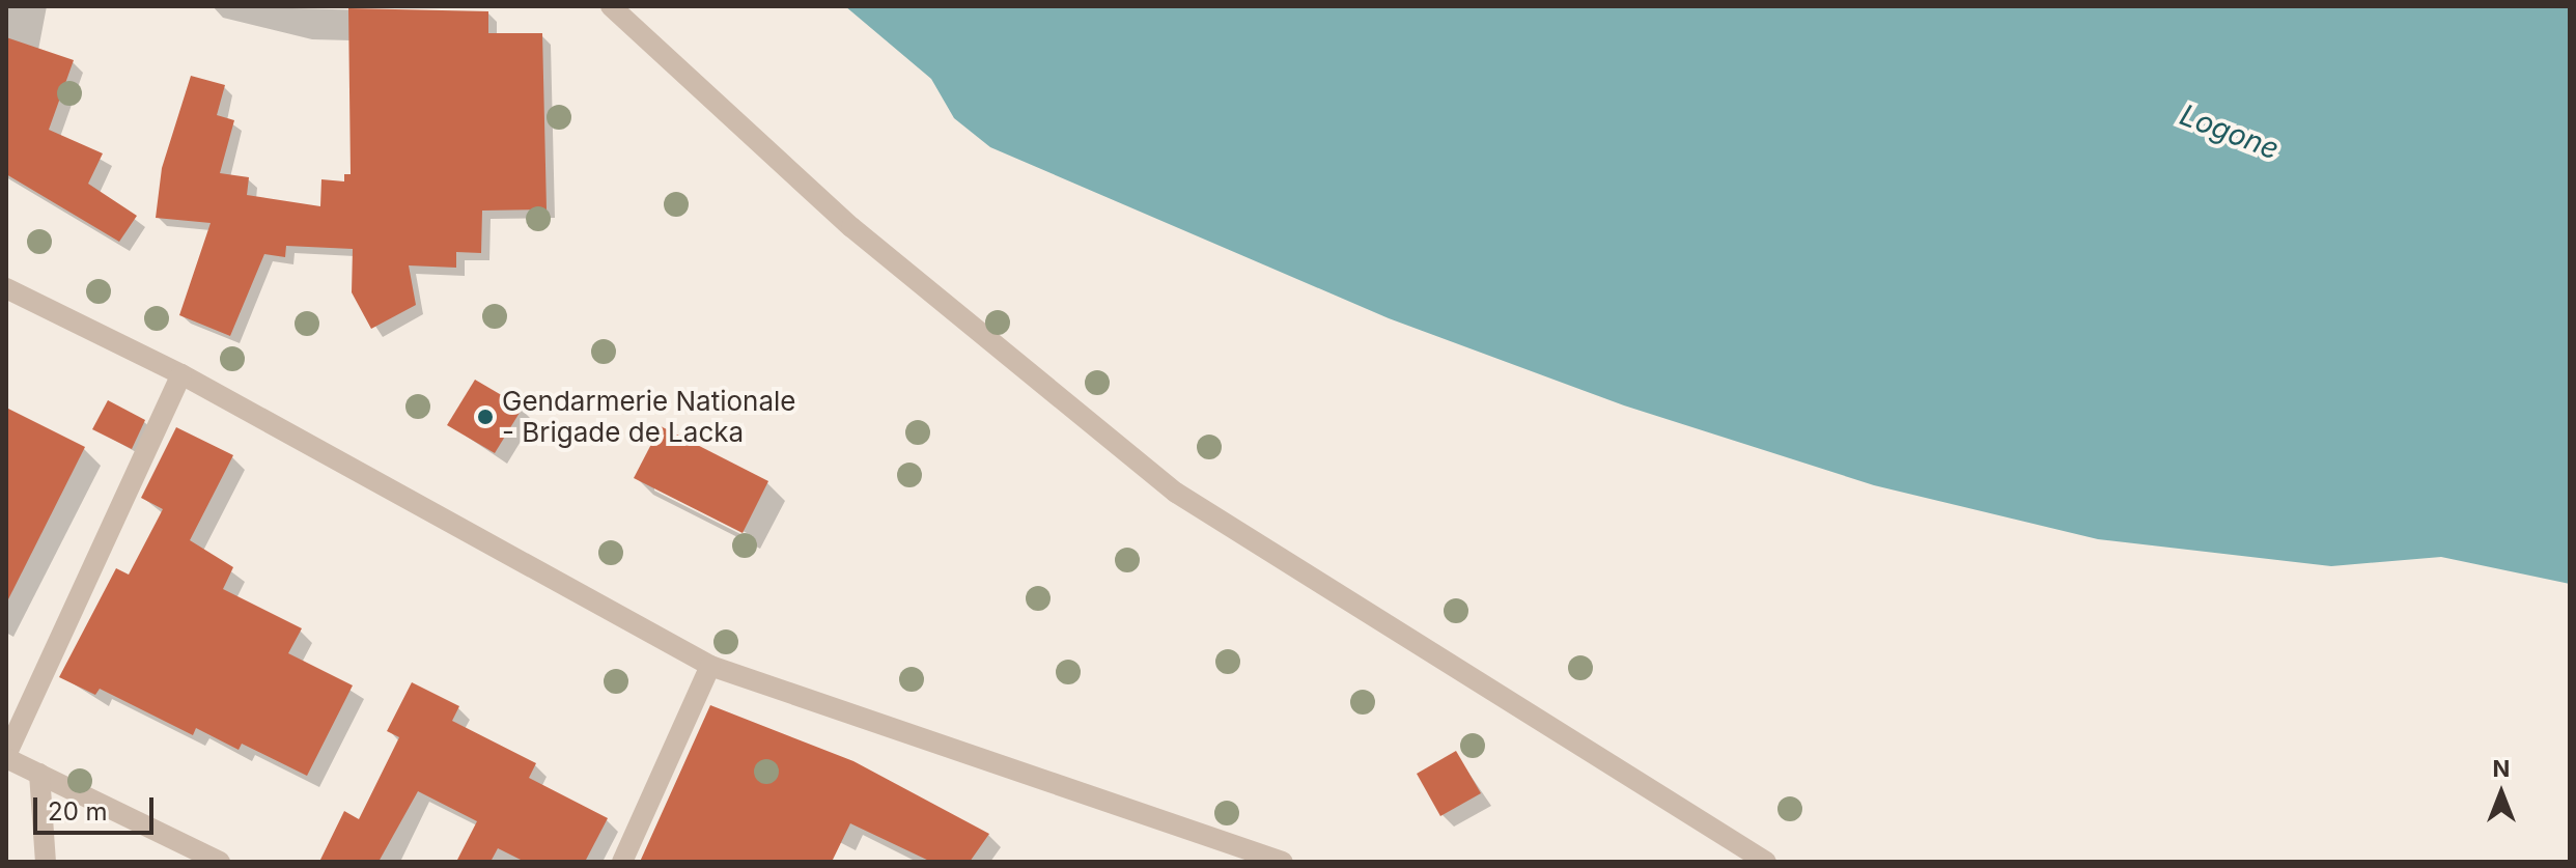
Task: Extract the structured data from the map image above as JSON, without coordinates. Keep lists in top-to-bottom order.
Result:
{
  "water": ["Logone"],
  "places": ["Gendarmerie Nationale - Brigade de Lacka"],
  "scale_bar": "20 m",
  "north": "top"
}
